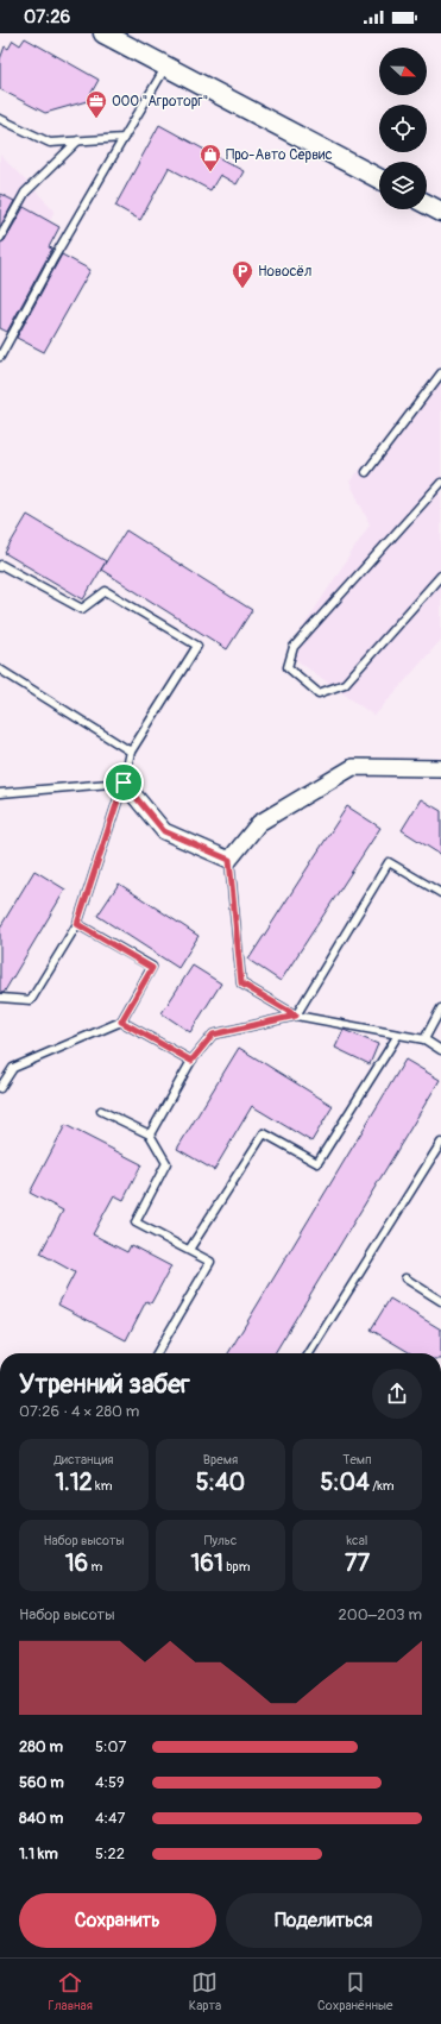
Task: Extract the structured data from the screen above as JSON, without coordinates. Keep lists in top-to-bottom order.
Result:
{
  "places": {
    "office": ["ООО \"Агроторг\""],
    "shop": ["Про-Авто Сервис"],
    "parking": ["Новосёл"]
  },
  "north": "right",
  "page": {
    "status": "07:26",
    "heading": ["Утренний забег", "07:26 · 4 × 280 m"],
    "stats": [
      ["Дистанция", "1.12 km"],
      ["Время", "5:40"],
      ["Темп", "5:04 /km"],
      ["Набор высоты", "16 m"],
      ["Пульс", "161 bpm"],
      ["kcal", "77"]
    ],
    "chart": ["Набор высоты", "200–203 m"],
    "list": [
      {
        "name": "280 m",
        "note": "5:07"
      },
      {
        "name": "560 m",
        "note": "4:59"
      },
      {
        "name": "840 m",
        "note": "4:47"
      },
      {
        "name": "1.1 km",
        "note": "5:22"
      }
    ],
    "buttons": ["Сохранить", "Поделиться"],
    "tabs": ["Главная", "Карта", "Сохранённые"]
  }
}
